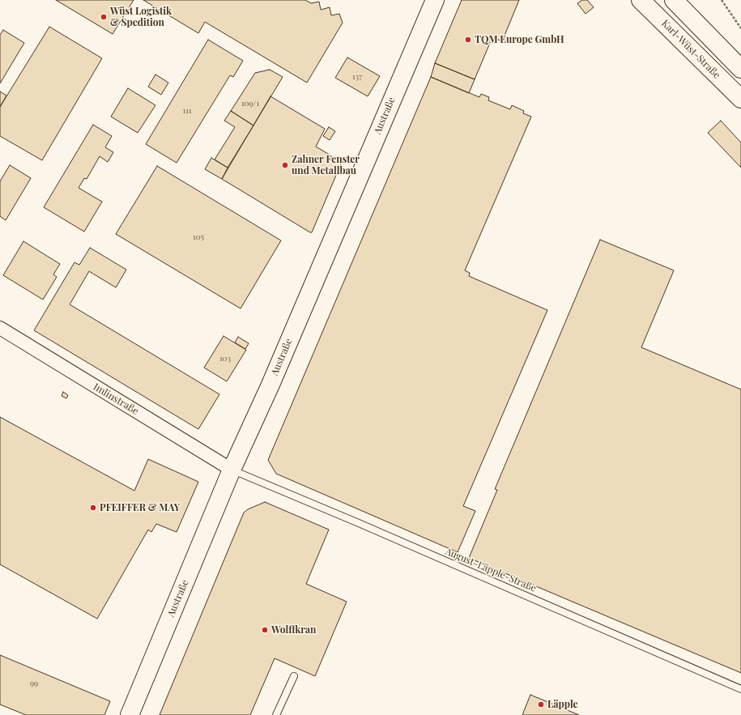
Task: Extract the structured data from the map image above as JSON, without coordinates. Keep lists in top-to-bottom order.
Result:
{
  "streets": {
    "main road": ["Karl-Wüst-Straße", "Austraße"],
    "street": ["Imlinstraße"],
    "lane": ["August-Läpple-Straße"]
  },
  "crossings": [
    ["Austraße", "Imlinstraße"],
    ["Austraße", "August-Läpple-Straße"],
    ["Imlinstraße", "August-Läpple-Straße"]
  ],
  "places": [
    "Wüst Logistik & Spedition",
    "TQM Europe GmbH",
    "Zahner Fenster und Metallbau",
    "PFEIFFER & MAY",
    "Wolffkran",
    "Läpple"
  ],
  "house_numbers": [
    "137",
    "109/1",
    "111",
    "105",
    "103",
    "99"
  ]
}
